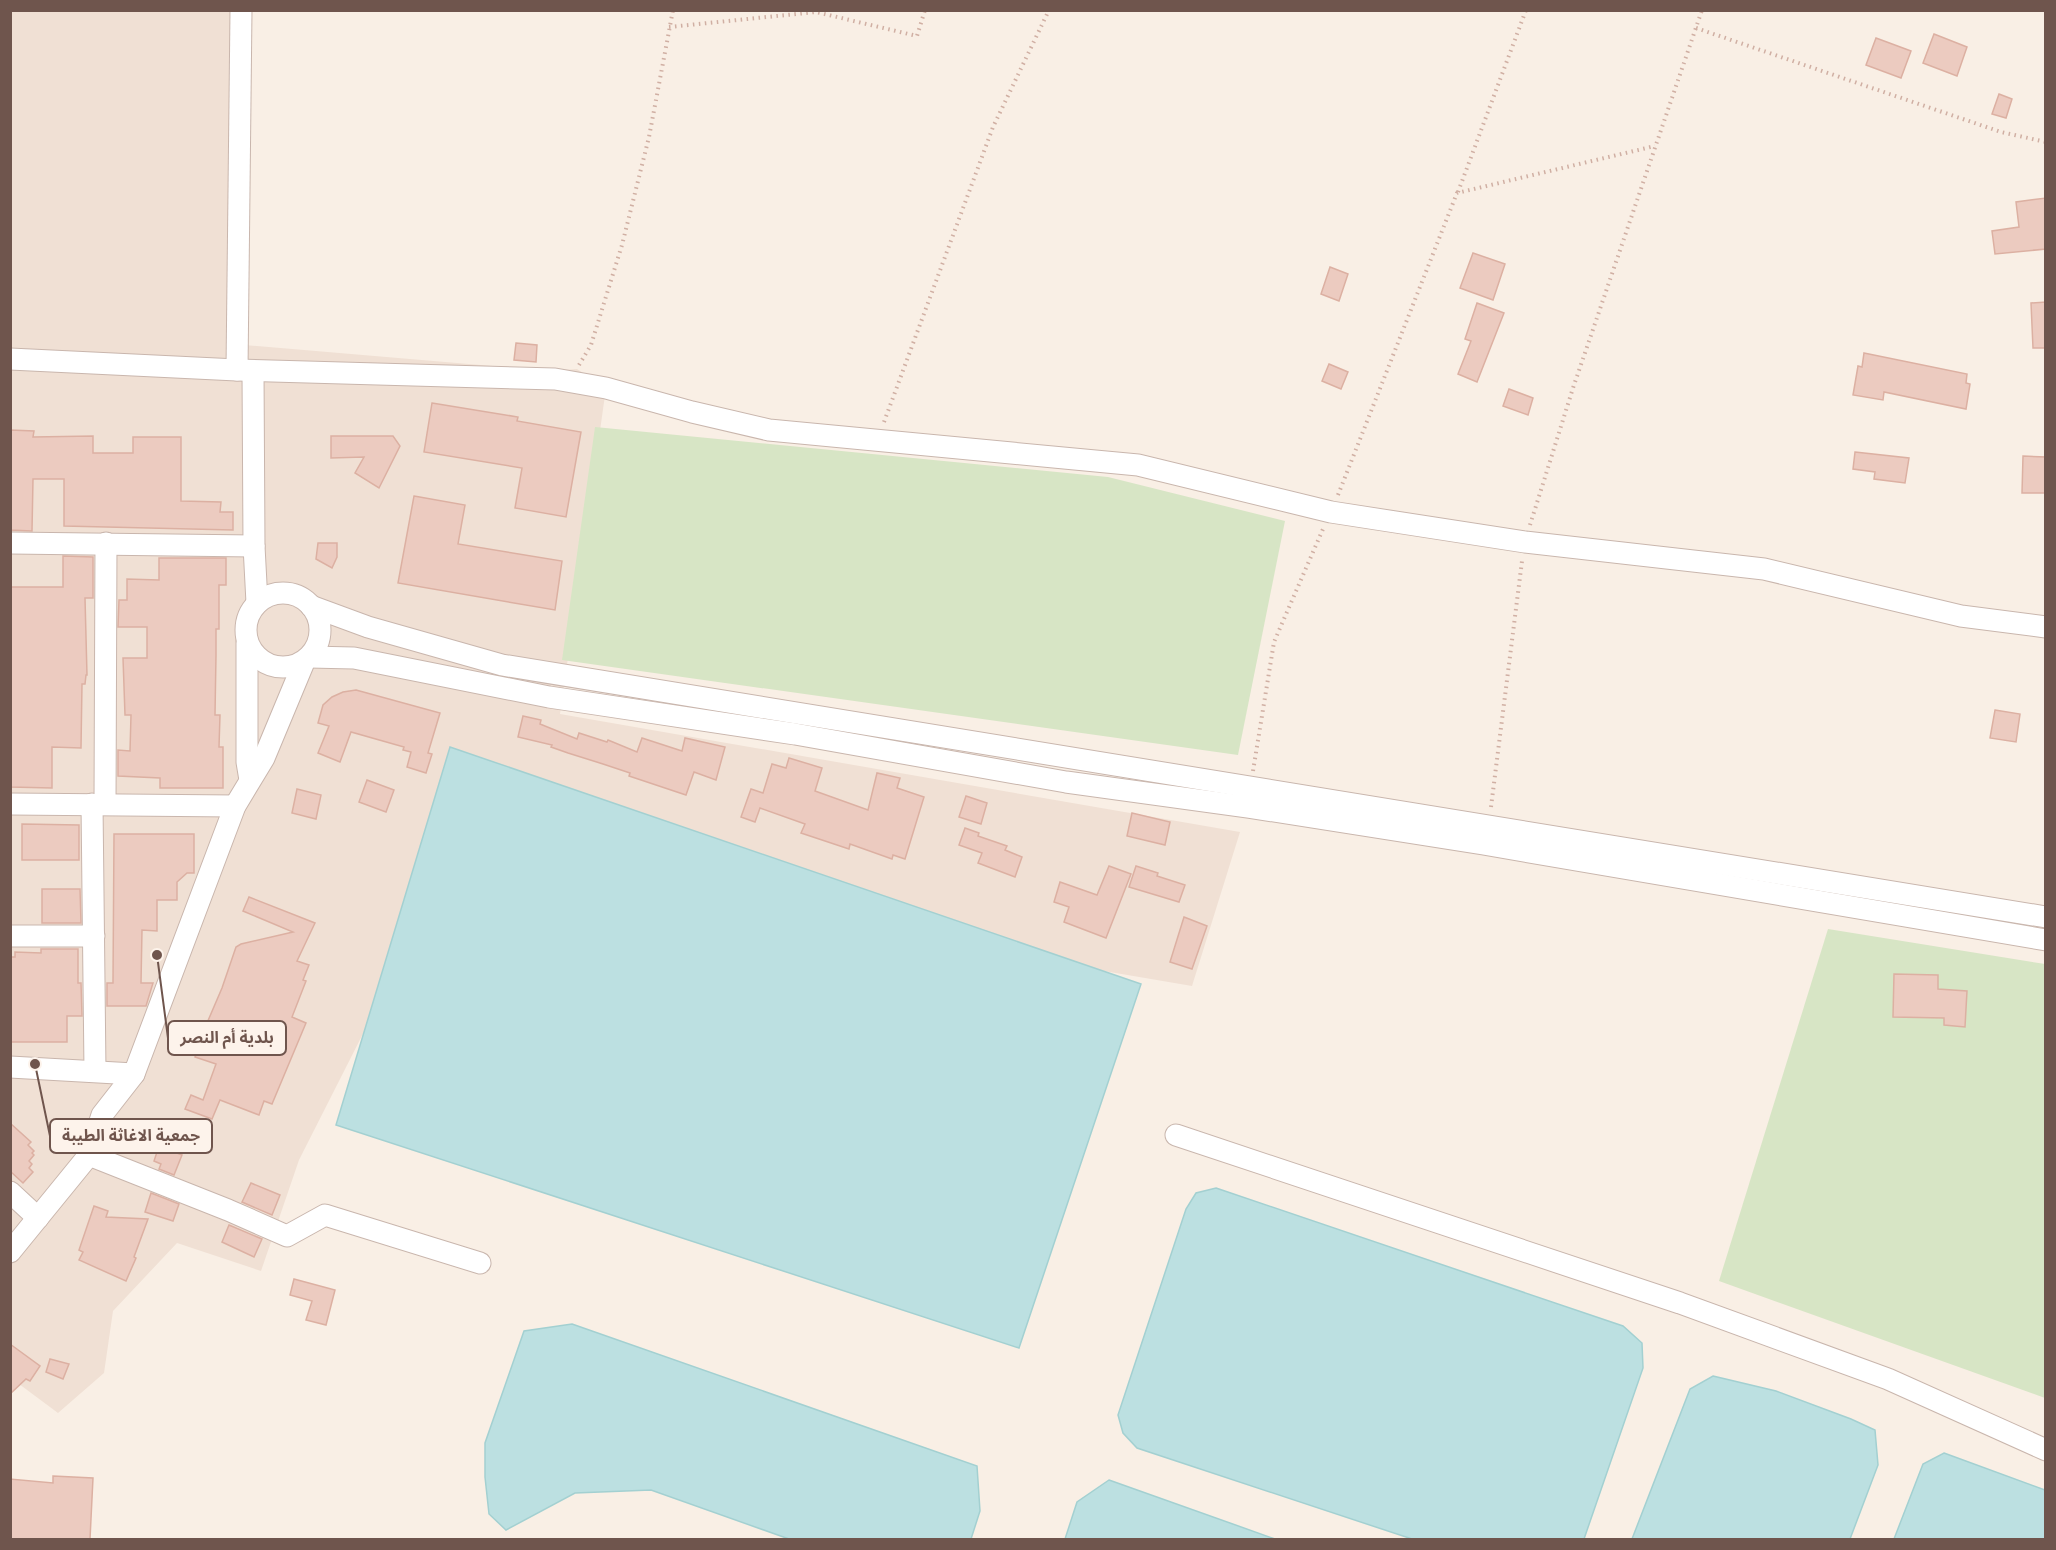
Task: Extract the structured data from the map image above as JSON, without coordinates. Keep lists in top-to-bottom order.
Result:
{
  "places": ["بلدية أم النصر", "جمعية الاغاثة الطيبة"]
}
